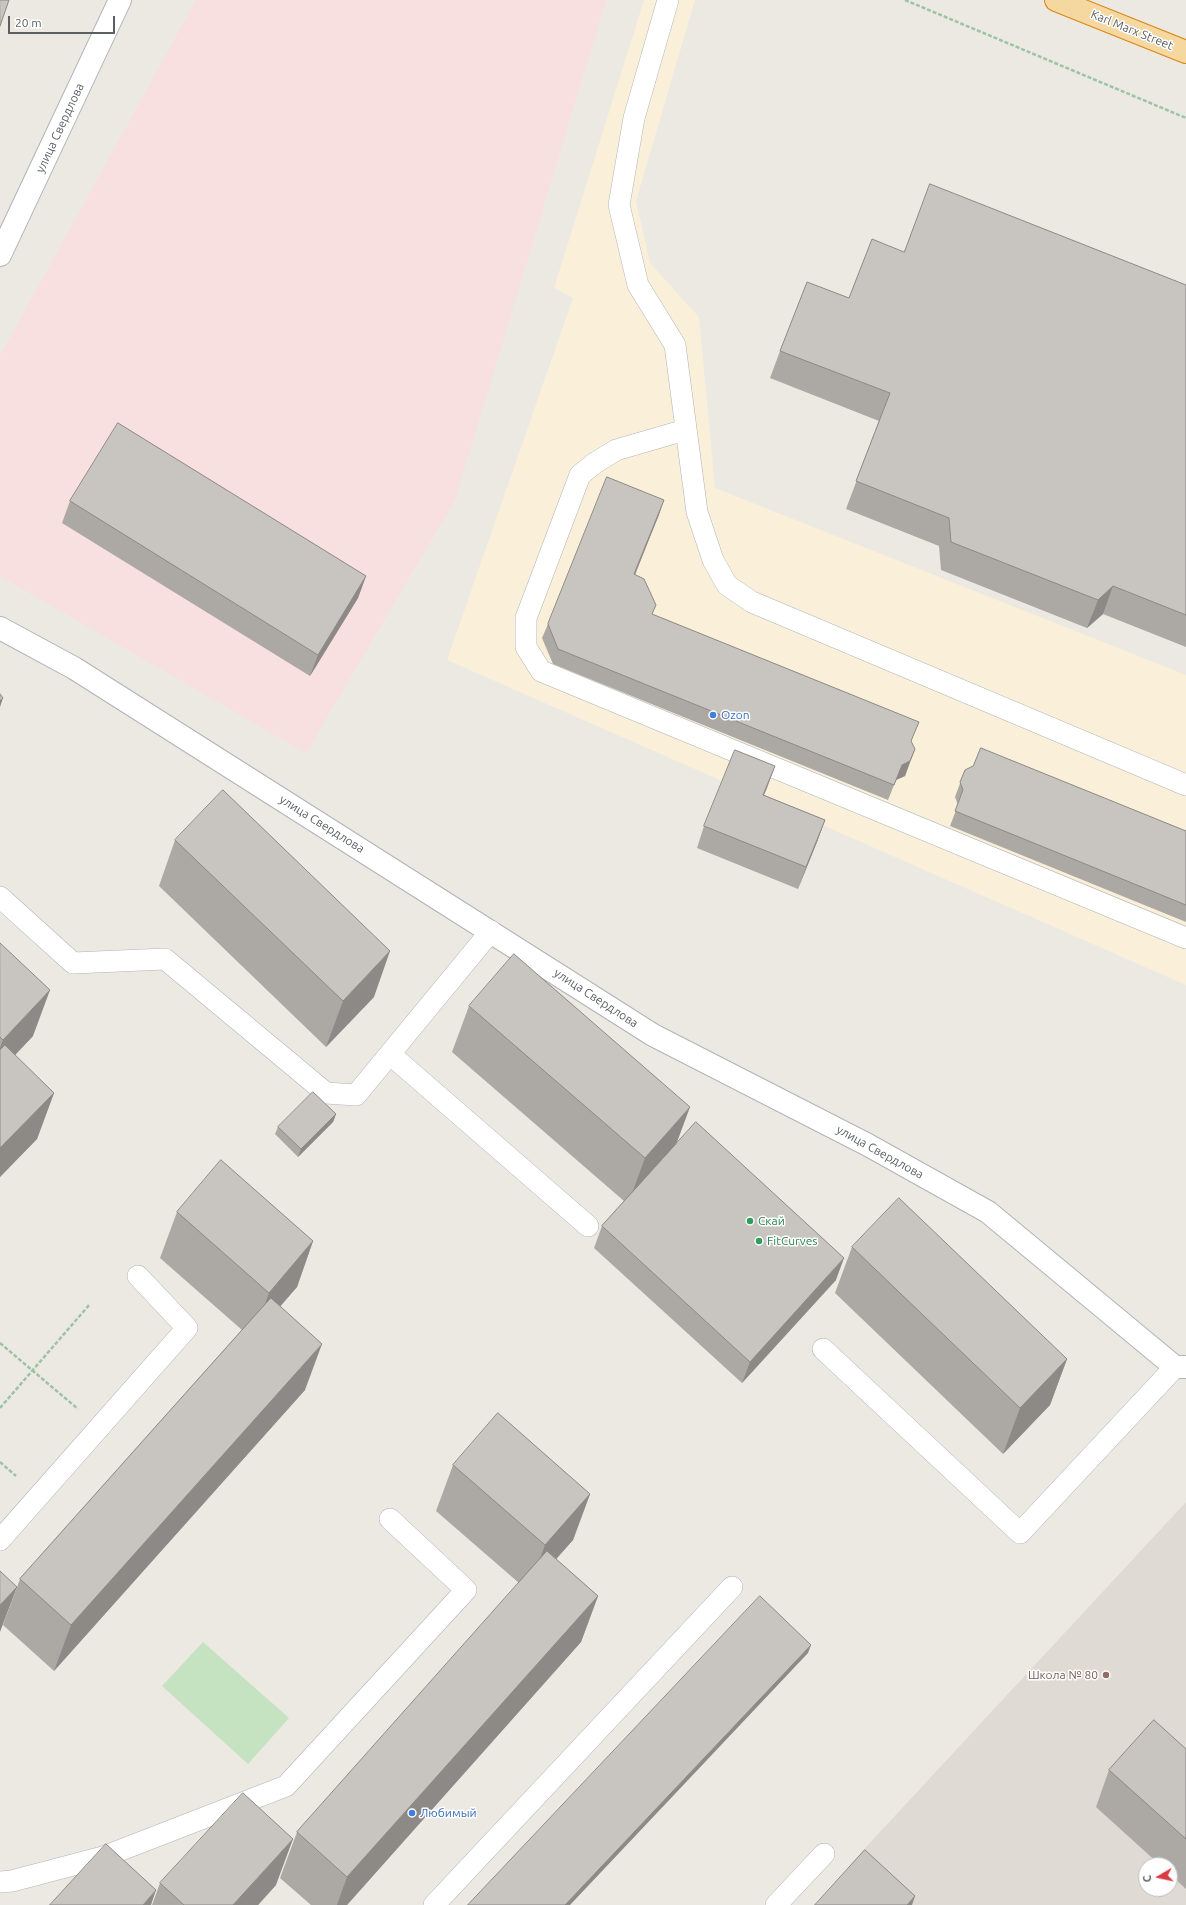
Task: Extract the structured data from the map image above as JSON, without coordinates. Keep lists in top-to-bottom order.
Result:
{
  "streets": {
    "highway": ["Karl Marx Street"],
    "street": ["улица Свердлова"]
  },
  "places": [
    "Ozon",
    "Скай",
    "FitCurves",
    "Школа № 80",
    "Любимый"
  ],
  "scale_bar": "20 m",
  "north": "left"
}
